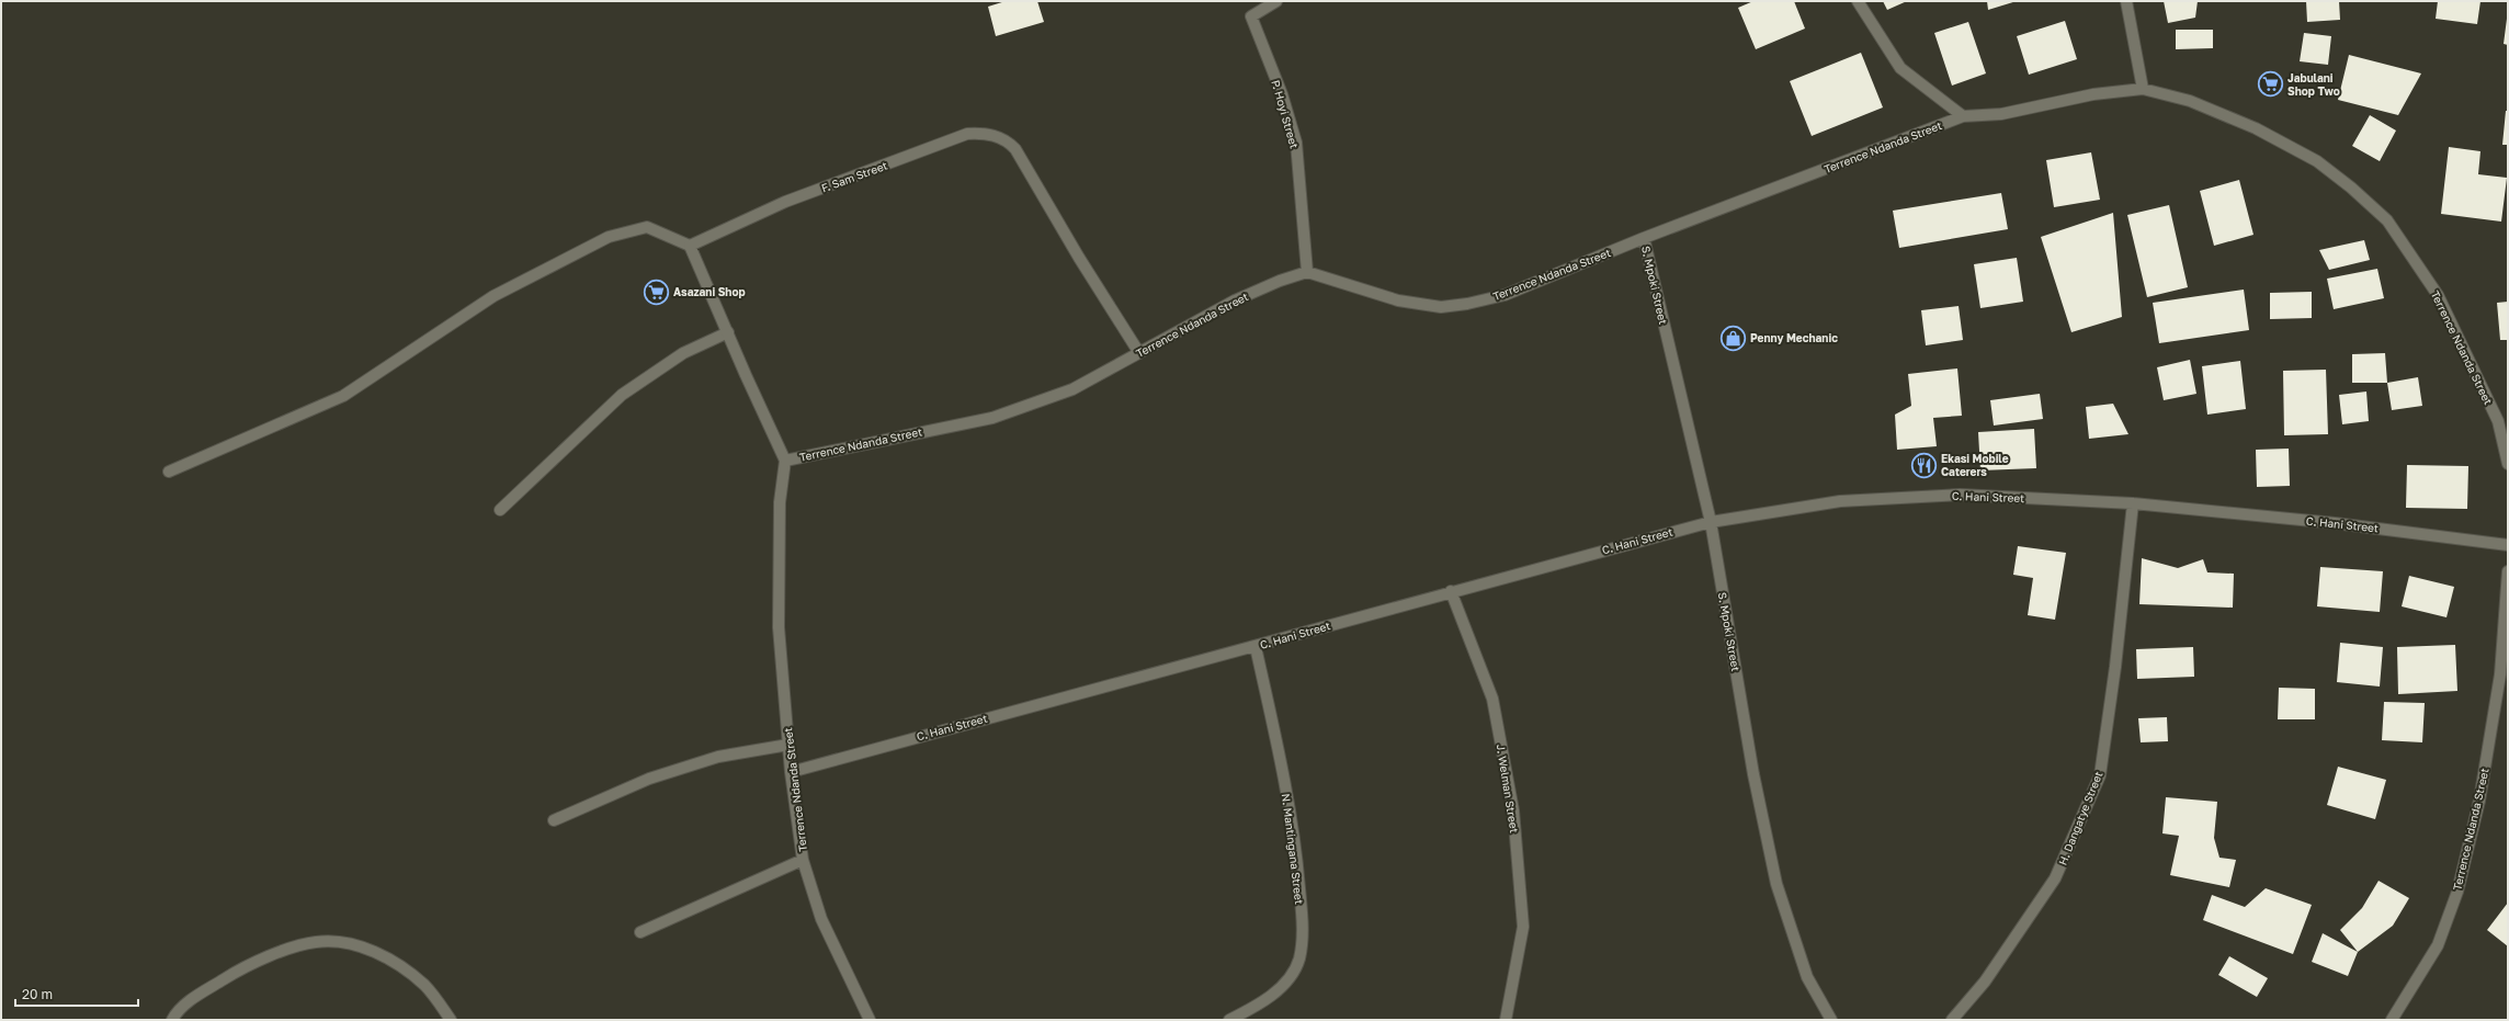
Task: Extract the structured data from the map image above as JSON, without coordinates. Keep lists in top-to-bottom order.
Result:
{
  "streets": {
    "street": [
      "P. Hoyi Street",
      "Terrence Ndanda Street",
      "F. Sam Street",
      "S. Mpoki Street",
      "C. Hani Street",
      "J. Welman Street",
      "H. Dangatye Street",
      "N. Mantingana Street"
    ]
  },
  "crossings": [
    ["P. Hoyi Street", "Terrence Ndanda Street"],
    ["Terrence Ndanda Street", "F. Sam Street"],
    ["Terrence Ndanda Street", "S. Mpoki Street"],
    ["Terrence Ndanda Street", "C. Hani Street"],
    ["S. Mpoki Street", "C. Hani Street"],
    ["C. Hani Street", "J. Welman Street"],
    ["C. Hani Street", "H. Dangatye Street"],
    ["C. Hani Street", "N. Mantingana Street"]
  ],
  "places": {
    "supermarket": ["Jabulani Shop Two", "Asazani Shop"],
    "shop": ["Penny Mechanic"],
    "restaurant": ["Ekasi Mobile Caterers"]
  },
  "scale_bar": "20 m"
}
